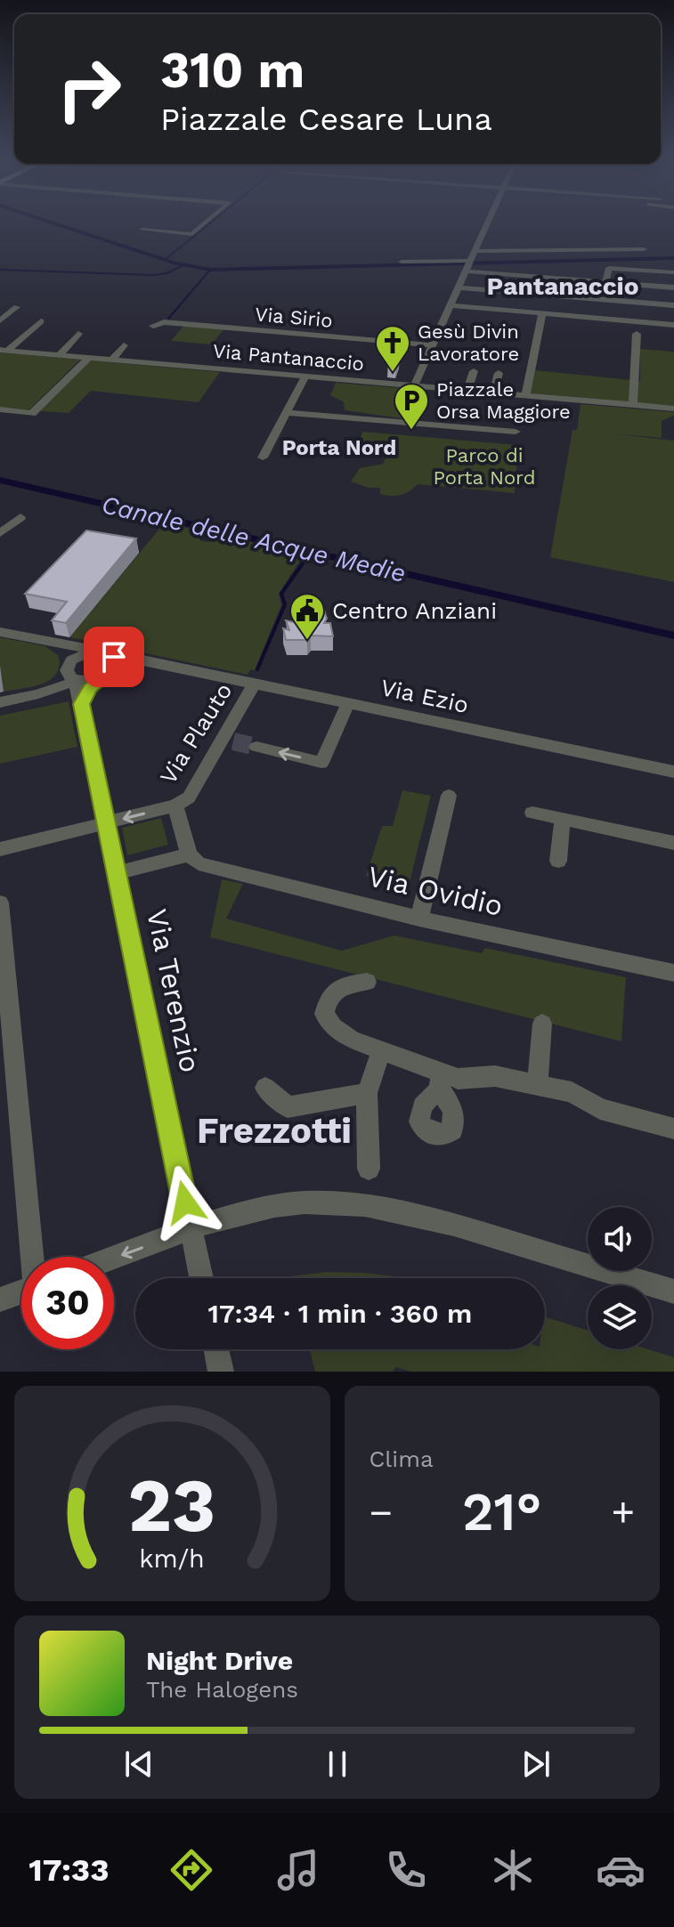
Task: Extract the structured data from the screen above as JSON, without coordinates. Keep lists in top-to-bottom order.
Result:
{
  "streets": {
    "street": [
      "Via Sirio",
      "Via Pantanaccio",
      "Via Ezio",
      "Via Plauto",
      "Via Ovidio",
      "Via Terenzio"
    ]
  },
  "crossings": [
    ["Via Ezio", "Via Plauto"],
    ["Via Ezio", "Via Terenzio"]
  ],
  "districts": ["Pantanaccio", "Porta Nord", "Frezzotti"],
  "water": ["Canale delle Acque Medie"],
  "parks": ["Parco di Porta Nord"],
  "places": {
    "church": ["Gesù Divin Lavoratore"],
    "parking": ["Piazzale Orsa Maggiore"],
    "public building": ["Centro Anziani"]
  },
  "page": {
    "turn": ["310 m", "Piazzale Cesare Luna"],
    "limit": "30",
    "trip": "17:34 · 1 min · 360 m",
    "tile": "Clima",
    "heat": ["−", "21°", "+"],
    "song": ["Night Drive", "The Halogens"],
    "tabs": "17:33",
    "gauge": ["23", "km/h"]
  }
}
